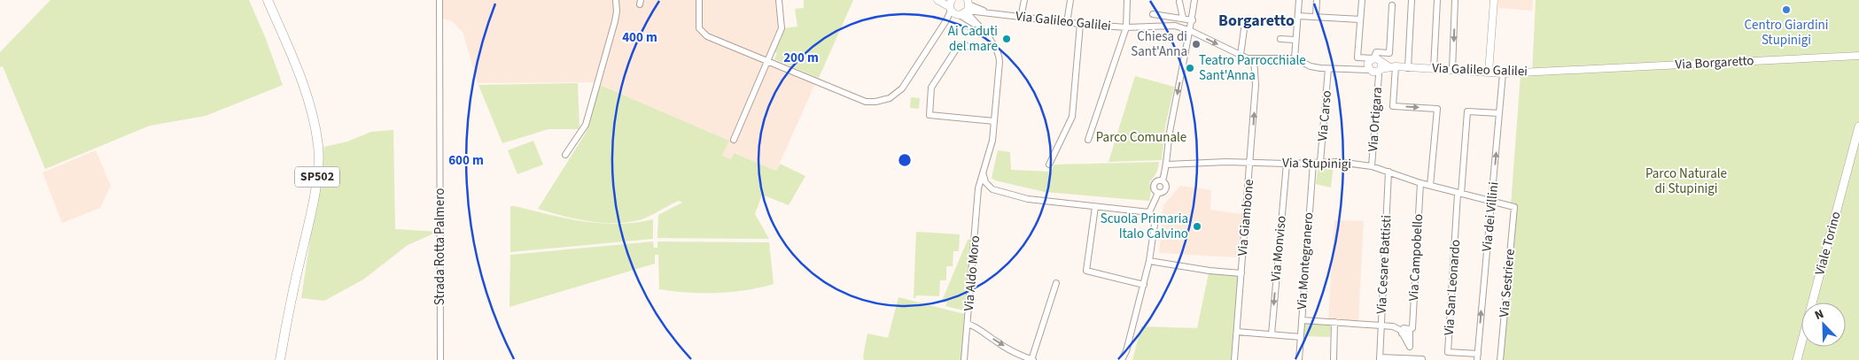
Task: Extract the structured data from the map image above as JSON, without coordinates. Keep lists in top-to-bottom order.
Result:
{
  "streets": {
    "main road": ["SP502", "Viale Torino"],
    "street": [
      "Via Galileo Galilei",
      "Via Borgaretto",
      "Via Carso",
      "Via Ortigara",
      "Via Stupinigi",
      "Via dei Villini",
      "Via Giambone",
      "Strada Rotta Palmero",
      "Via Monviso",
      "Via Campobello",
      "Via Montegranero",
      "Via Cesare Battisti",
      "Via Aldo Moro",
      "Via Sestriere",
      "Via San Leonardo"
    ]
  },
  "crossings": [
    ["Via Galileo Galilei", "Via Borgaretto"],
    ["Via Galileo Galilei", "Via Carso"],
    ["Via Galileo Galilei", "Via Ortigara"],
    ["Via Galileo Galilei", "Via dei Villini"],
    ["Via Galileo Galilei", "Via Giambone"],
    ["Via Galileo Galilei", "Via Aldo Moro"],
    ["Via Carso", "Via Stupinigi"],
    ["Via Ortigara", "Via Stupinigi"],
    ["Via Stupinigi", "Via dei Villini"],
    ["Via Stupinigi", "Via Giambone"],
    ["Via Stupinigi", "Via Monviso"],
    ["Via Stupinigi", "Via Campobello"],
    ["Via Stupinigi", "Via Montegranero"],
    ["Via Stupinigi", "Via Cesare Battisti"],
    ["Via Stupinigi", "Via Sestriere"],
    ["Via Stupinigi", "Via San Leonardo"],
    ["Via dei Villini", "Via San Leonardo"],
    ["Via Campobello", "Via Montegranero"],
    ["Via Campobello", "Via Cesare Battisti"]
  ],
  "one_way": ["Via dei Villini", "Via Monviso"],
  "districts": ["Borgaretto"],
  "parks": ["Parco Comunale", "Parco Naturale di Stupinigi"],
  "places": [
    "Centro Giardini Stupinigi",
    "Ai Caduti del mare",
    "Chiesa di Sant'Anna",
    "Teatro Parrocchiale Sant'Anna",
    "Scuola Primaria Italo Calvino"
  ],
  "north": "top left",
  "rings": ["400 m", "200 m", "600 m"]
}
